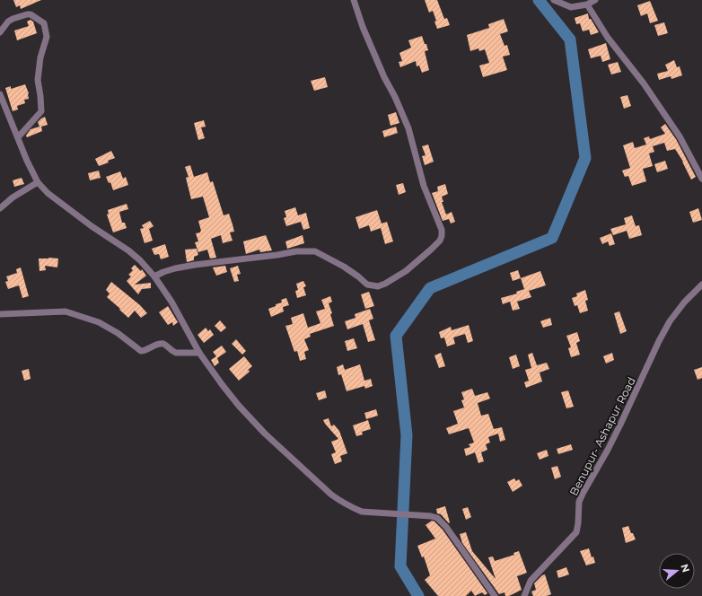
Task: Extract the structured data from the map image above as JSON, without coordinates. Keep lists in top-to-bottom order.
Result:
{
  "streets": {
    "street": ["Benupur- Ashapur Road"]
  },
  "north": "right"
}
